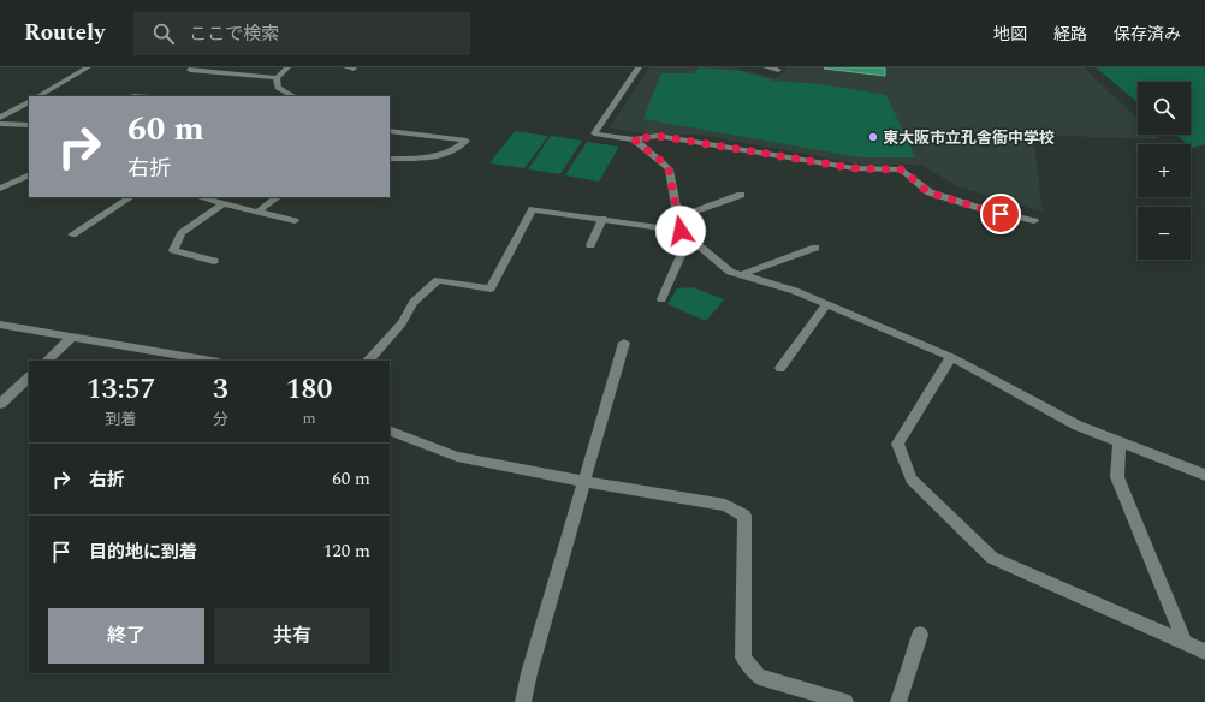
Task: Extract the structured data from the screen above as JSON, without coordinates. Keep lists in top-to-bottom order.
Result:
{
  "places": ["東大阪市立孔舎衙中学校"],
  "page": {
    "header": "Routely",
    "search": "ここで検索",
    "nav": ["地図", "経路", "保存済み"],
    "map_buttons": ["+", "−"],
    "turn": ["60 m", "右折"],
    "eta": [
      "13:57",
      "到着",
      "3",
      "分",
      "180",
      "m"
    ],
    "list": [
      {
        "name": "右折",
        "value": "60 m"
      },
      {
        "name": "目的地に到着",
        "value": "120 m"
      }
    ],
    "buttons": ["終了", "共有"]
  }
}
